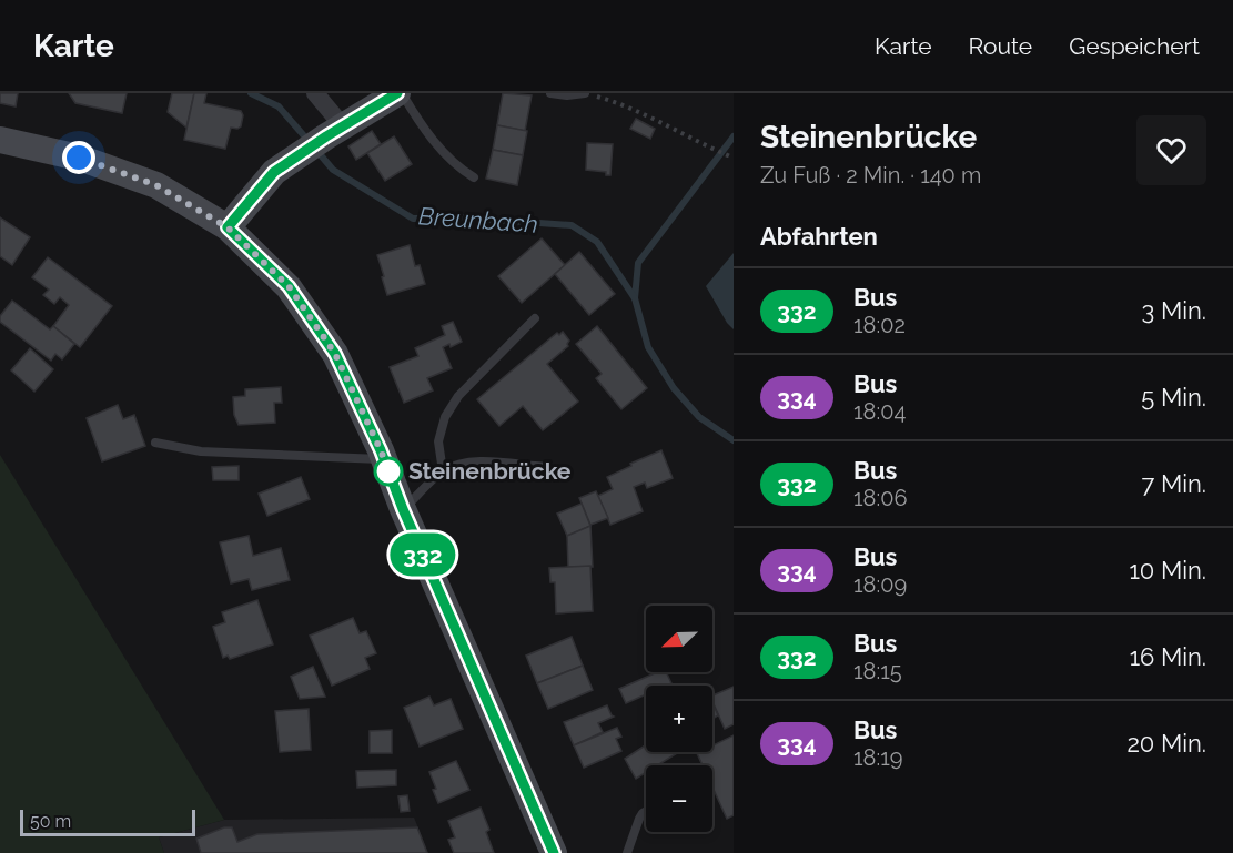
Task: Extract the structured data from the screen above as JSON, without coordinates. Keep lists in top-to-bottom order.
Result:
{
  "water": ["Breunbach"],
  "places": ["Steinenbrücke"],
  "lines": ["bus line 332"],
  "scale_bar": "50 m",
  "north": "bottom left",
  "page": {
    "header": "Karte",
    "nav": ["Karte", "Route", "Gespeichert"],
    "on_map": "332",
    "heading": [
      ["Steinenbrücke", "Zu Fuß · 2 Min. · 140 m"],
      "Abfahrten"
    ],
    "list": [
      {
        "mark": "332",
        "name": "Bus",
        "note": "18:02",
        "value": "3 Min."
      },
      {
        "mark": "334",
        "name": "Bus",
        "note": "18:04",
        "value": "5 Min."
      },
      {
        "mark": "332",
        "name": "Bus",
        "note": "18:06",
        "value": "7 Min."
      },
      {
        "mark": "334",
        "name": "Bus",
        "note": "18:09",
        "value": "10 Min."
      },
      {
        "mark": "332",
        "name": "Bus",
        "note": "18:15",
        "value": "16 Min."
      },
      {
        "mark": "334",
        "name": "Bus",
        "note": "18:19",
        "value": "20 Min."
      }
    ],
    "map_buttons": ["+", "−"],
    "scale": "50 m"
  }
}
